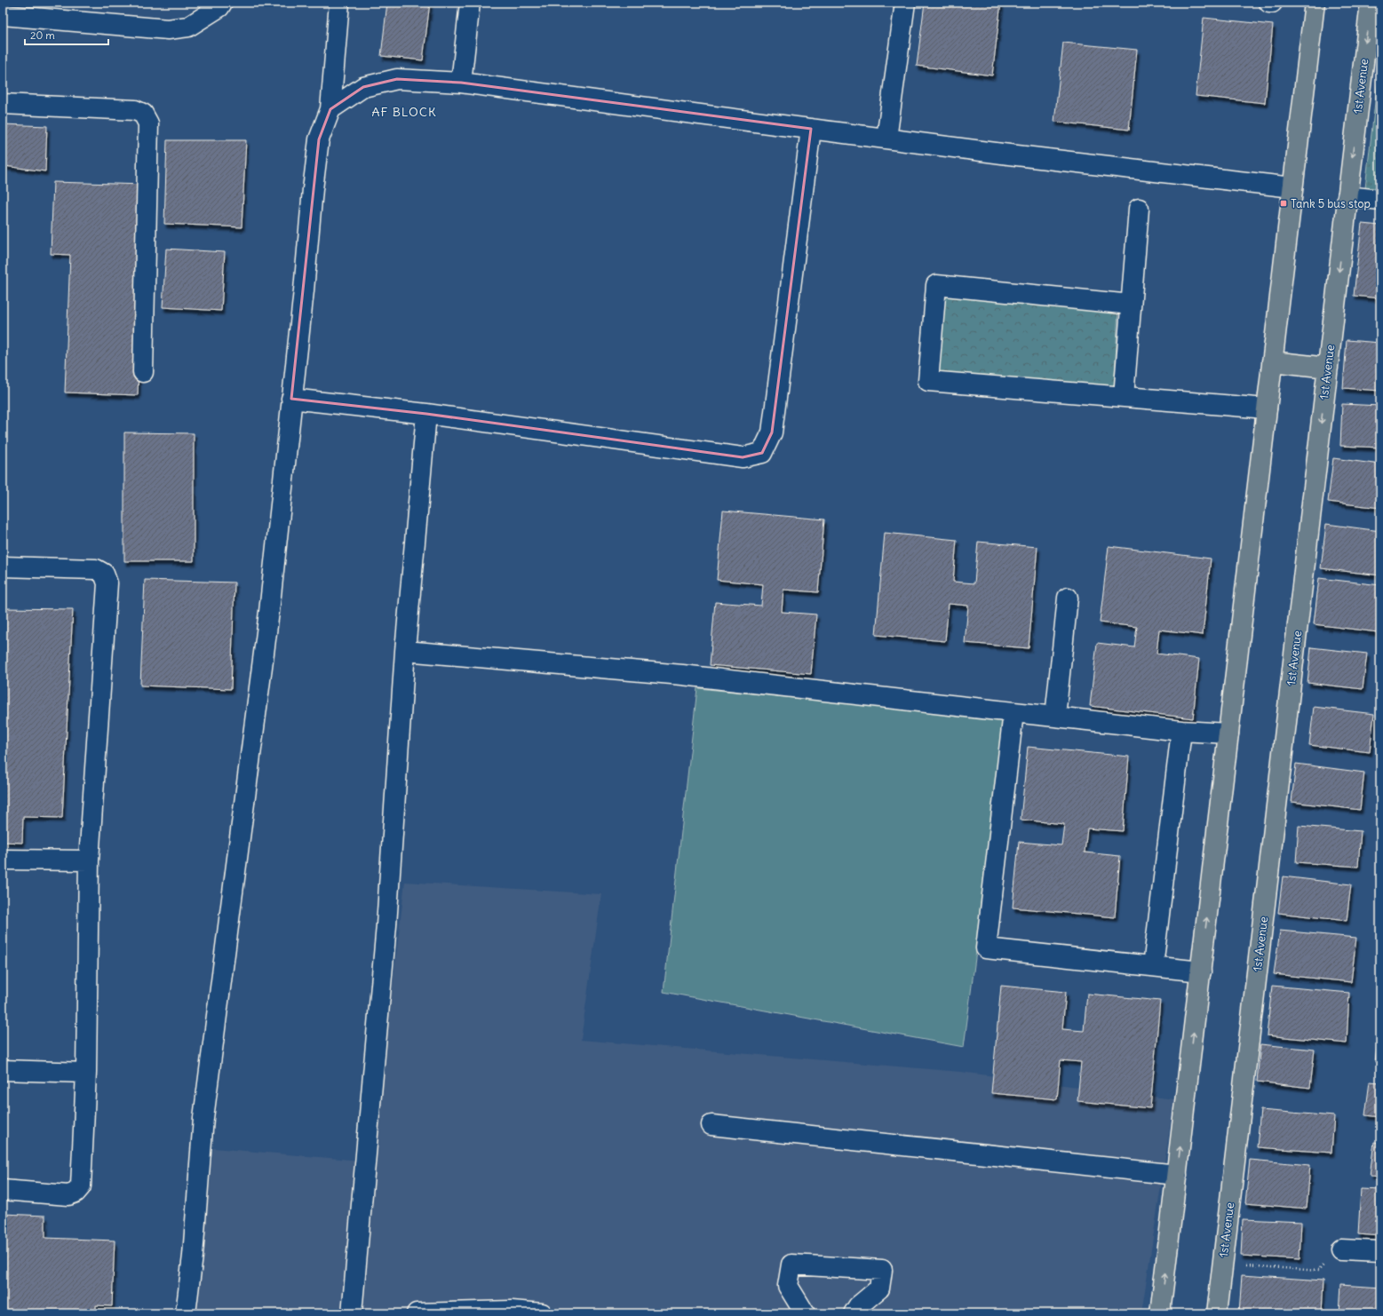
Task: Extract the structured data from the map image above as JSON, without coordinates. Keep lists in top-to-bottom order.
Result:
{
  "streets": {
    "main road": ["1st Avenue"]
  },
  "districts": ["AF BLOCK"],
  "places": {
    "transit": ["Tank 5 bus stop"]
  },
  "scale_bar": "20 m"
}
